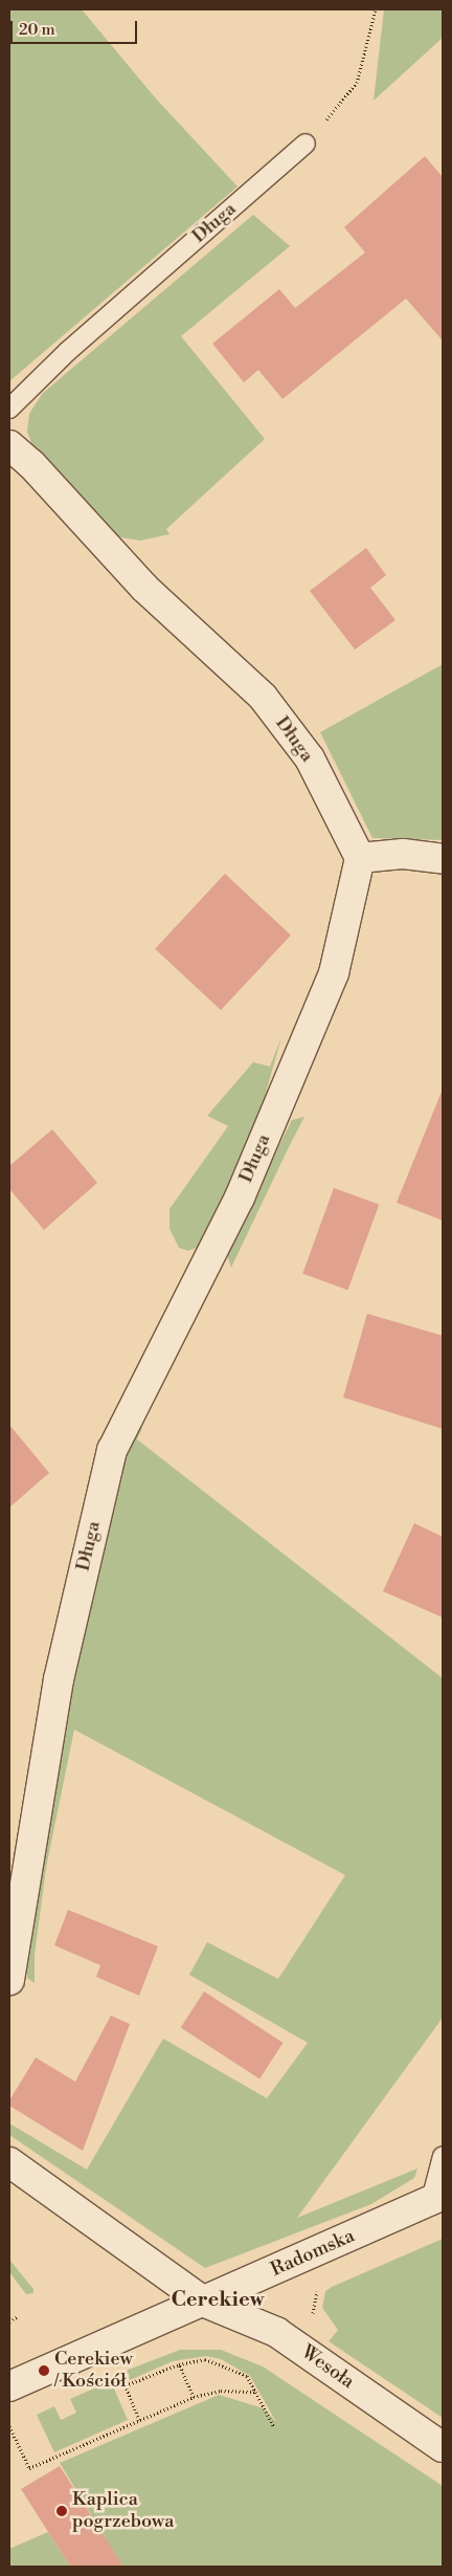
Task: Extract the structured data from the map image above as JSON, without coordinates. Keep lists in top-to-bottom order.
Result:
{
  "streets": {
    "street": ["Długa", "Radomska", "Wesoła"]
  },
  "crossings": [
    ["Radomska", "Wesoła"]
  ],
  "districts": ["Cerekiew"],
  "places": ["Cerekiew / Kościół", "Kaplica pogrzebowa"],
  "scale_bar": "20 m"
}
